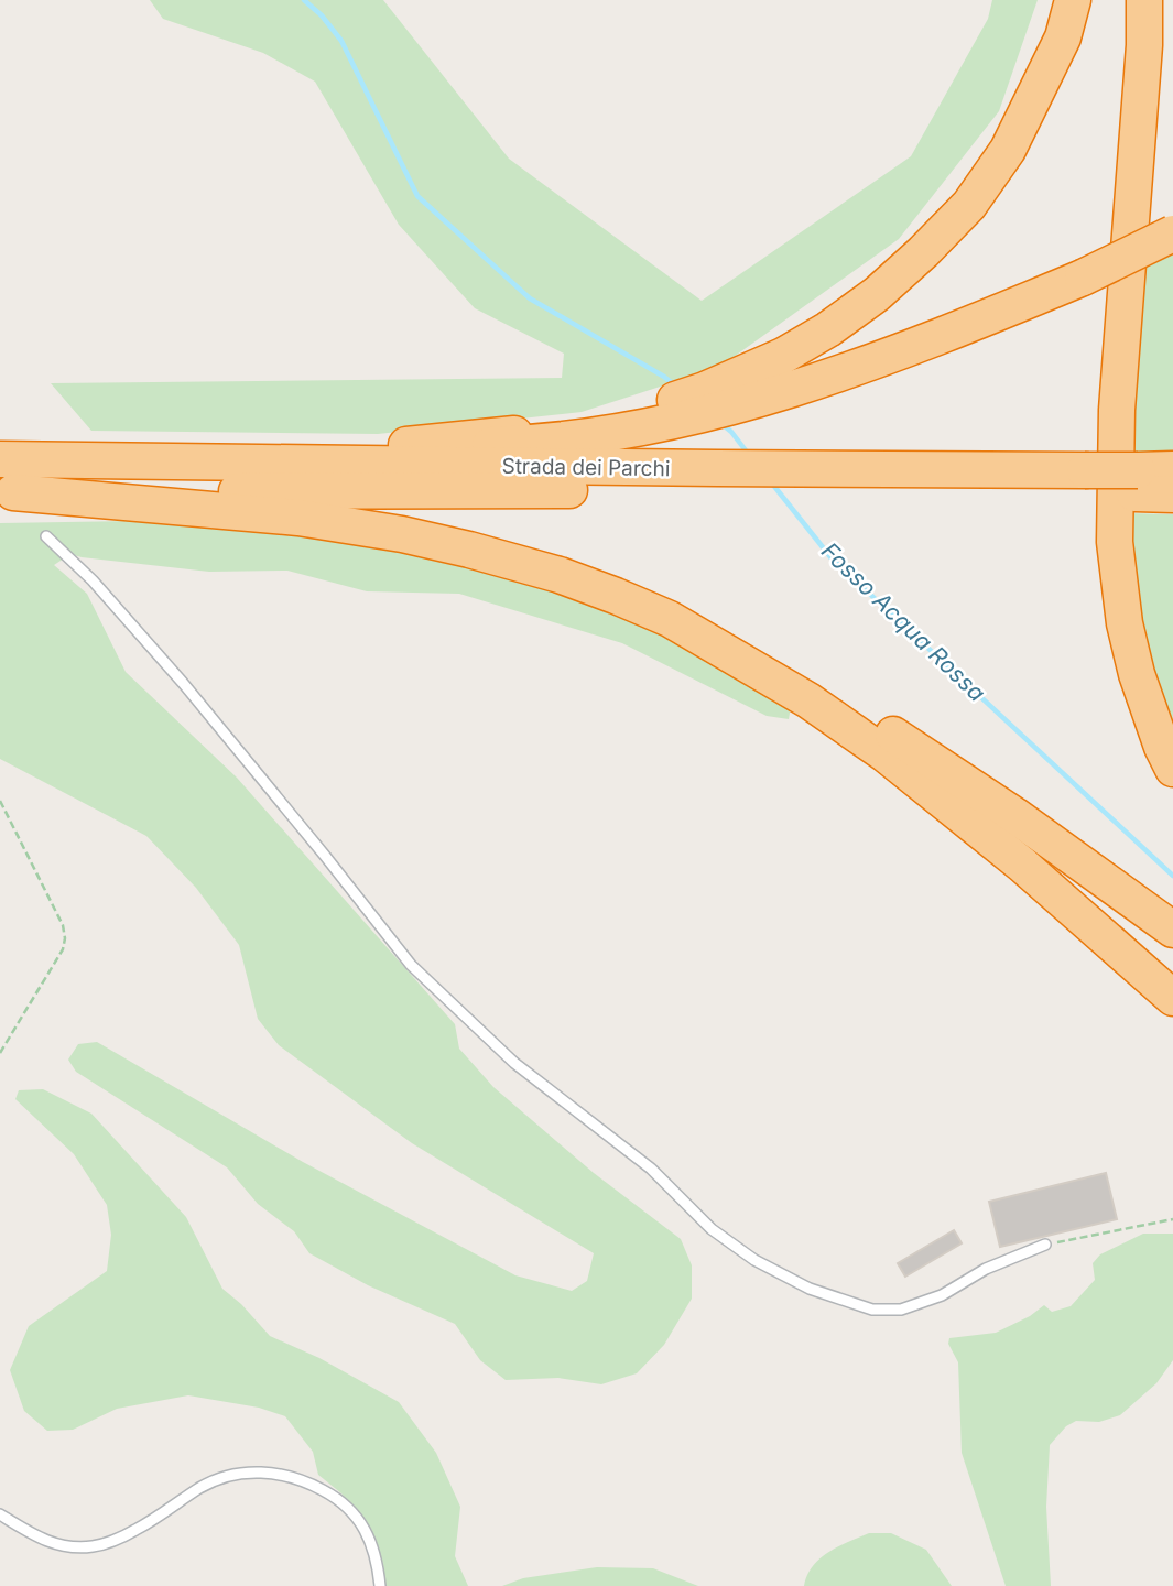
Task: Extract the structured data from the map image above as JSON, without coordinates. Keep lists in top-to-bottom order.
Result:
{
  "streets": {
    "highway": ["Strada dei Parchi"]
  },
  "water": ["Fosso Acqua Rossa"]
}
